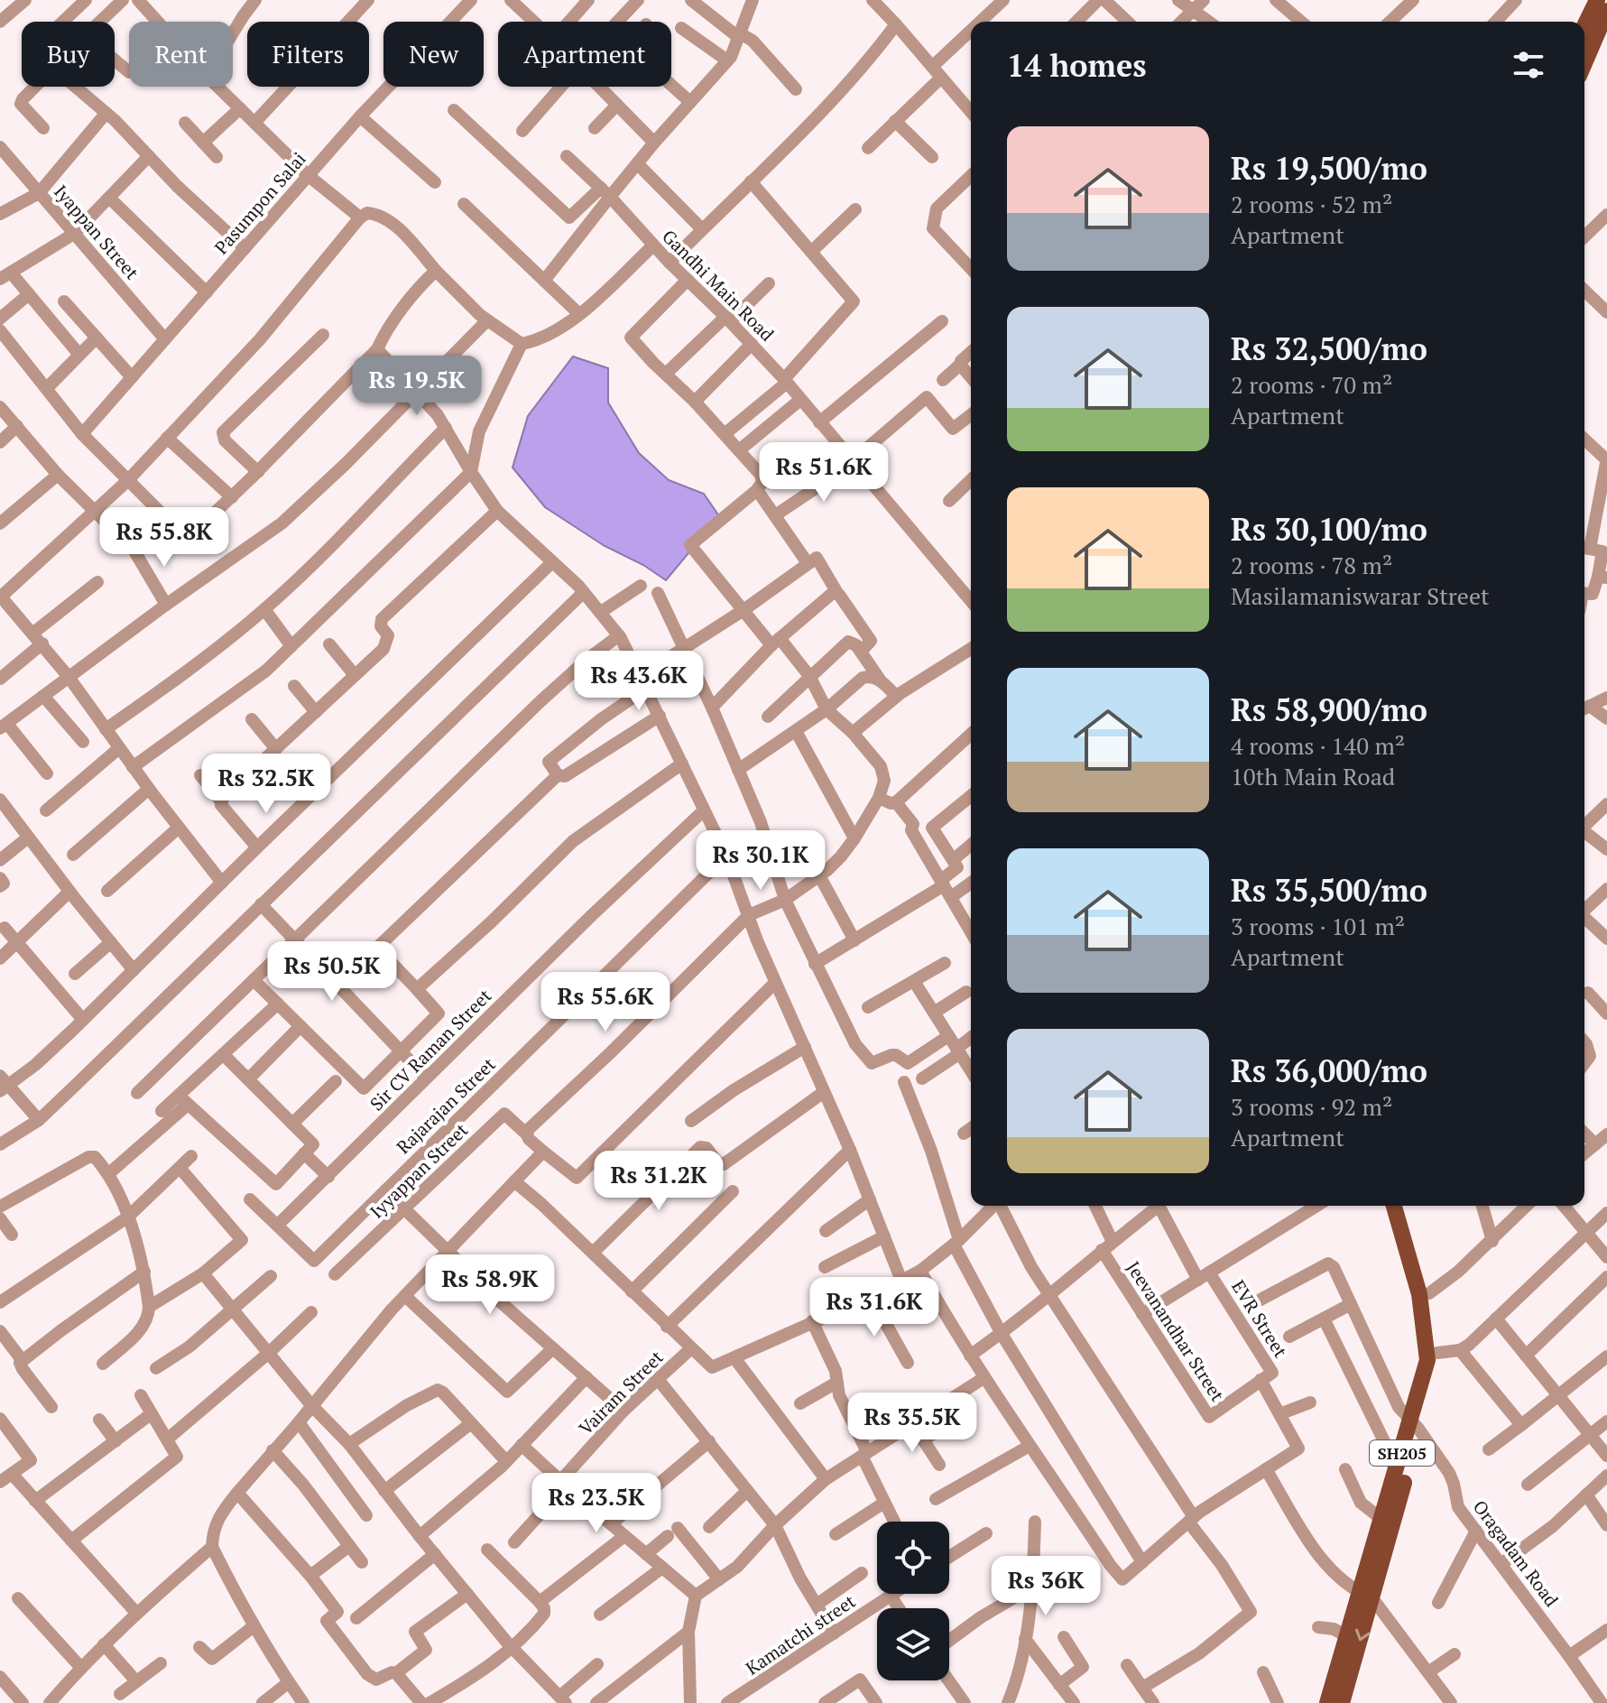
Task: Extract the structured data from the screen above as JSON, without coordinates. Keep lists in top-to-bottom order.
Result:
{
  "streets": {
    "main road": ["SH205"],
    "street": [
      "Pasumpon Salai",
      "Iyappan Street",
      "Gandhi Main Road",
      "Sir CV Raman Street",
      "Rajarajan Street",
      "Iyyappan Street",
      "EVR Street",
      "Jeevanandhar Street",
      "Vairam Street",
      "Oragadam Road",
      "Kamatchi street"
    ]
  },
  "crossings": [
    ["Pasumpon Salai", "Iyappan Street"],
    ["Sir CV Raman Street", "Rajarajan Street"],
    ["EVR Street", "Jeevanandhar Street"],
    ["SH205", "Oragadam Road"]
  ],
  "page": {
    "chip": [
      "Buy",
      "Rent",
      "Filters",
      "New",
      "Apartment"
    ],
    "heading": "14 homes",
    "list": [
      {
        "name": "Rs 19,500/mo",
        "note": "2 rooms · 52 m² · Apartment"
      },
      {
        "name": "Rs 32,500/mo",
        "note": "2 rooms · 70 m² · Apartment"
      },
      {
        "name": "Rs 30,100/mo",
        "note": "2 rooms · 78 m² · Masilamaniswarar Street"
      },
      {
        "name": "Rs 58,900/mo",
        "note": "4 rooms · 140 m² · 10th Main Road"
      },
      {
        "name": "Rs 35,500/mo",
        "note": "3 rooms · 101 m² · Apartment"
      },
      {
        "name": "Rs 36,000/mo",
        "note": "3 rooms · 92 m² · Apartment"
      }
    ],
    "price": [
      "Rs 19.5K",
      "Rs 51.6K",
      "Rs 55.8K",
      "Rs 43.6K",
      "Rs 32.5K",
      "Rs 30.1K",
      "Rs 50.5K",
      "Rs 55.6K",
      "Rs 31.2K",
      "Rs 58.9K",
      "Rs 31.6K",
      "Rs 35.5K",
      "Rs 23.5K",
      "Rs 36K"
    ]
  }
}
